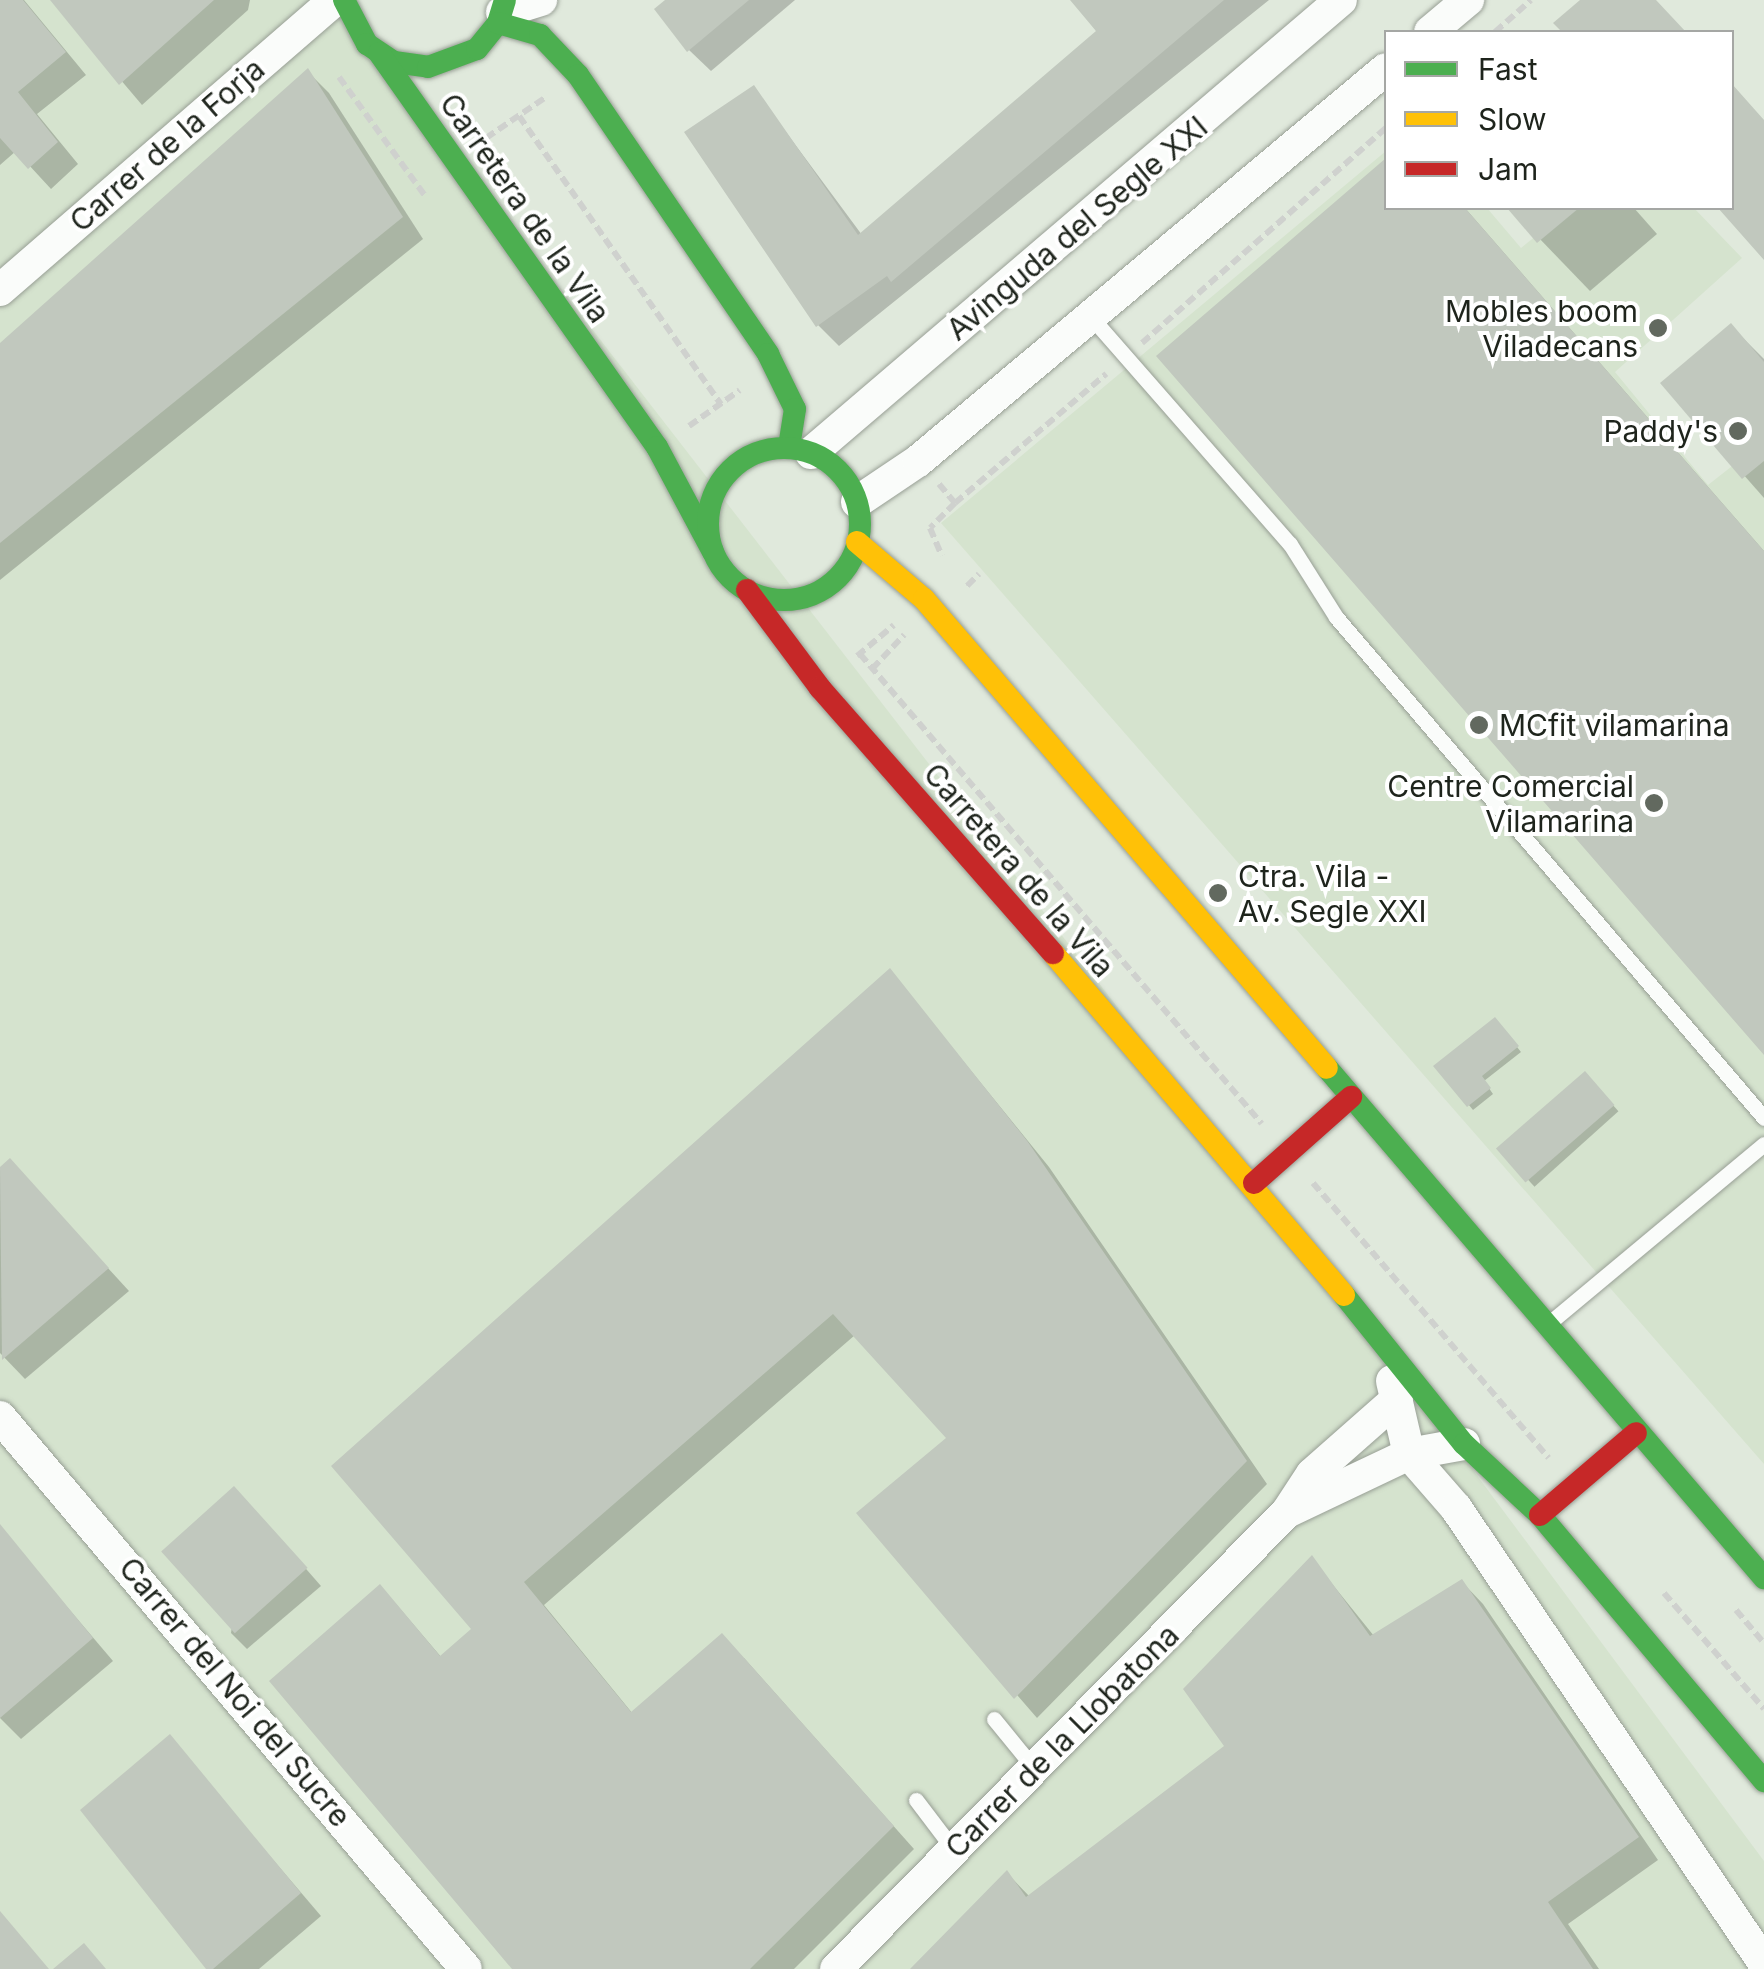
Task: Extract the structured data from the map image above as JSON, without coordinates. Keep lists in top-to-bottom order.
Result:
{
  "streets": {
    "street": [
      "Carrer de la Forja",
      "Carretera de la Vila",
      "Avinguda del Segle XXI",
      "Carrer del Noi del Sucre",
      "Carrer de la Llobatona"
    ]
  },
  "crossings": [
    ["Carretera de la Vila", "Avinguda del Segle XXI"],
    ["Carretera de la Vila", "Carrer de la Llobatona"]
  ],
  "places": [
    "Mobles boom Viladecans",
    "Paddy's",
    "MCfit vilamarina",
    "Centre Comercial Vilamarina",
    "Ctra. Vila - Av. Segle XXI"
  ],
  "legend": ["Fast", "Slow", "Jam"]
}
